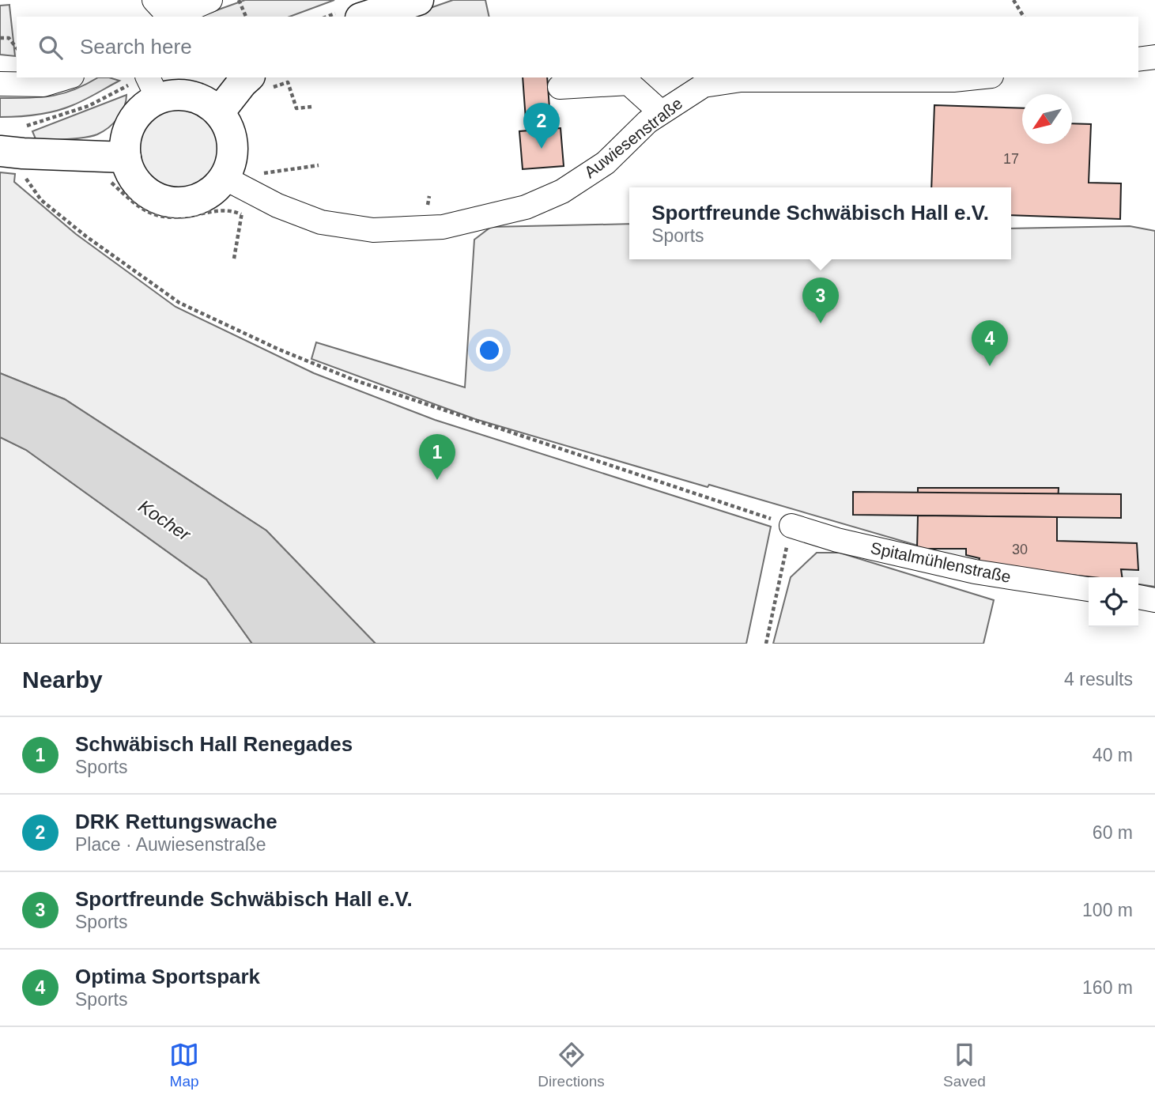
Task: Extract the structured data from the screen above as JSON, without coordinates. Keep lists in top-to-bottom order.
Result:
{
  "streets": {
    "street": ["Auwiesenstraße", "Spitalmühlenstraße"]
  },
  "water": ["Kocher"],
  "house_numbers": ["17", "30"],
  "north": "bottom left",
  "page": {
    "search": "Search here",
    "pins": [
      "2",
      "3",
      "4",
      "1"
    ],
    "popup": ["Sportfreunde Schwäbisch Hall e.V.", "Sports"],
    "heading": ["Nearby", "4 results"],
    "list": [
      {
        "mark": "1",
        "name": "Schwäbisch Hall Renegades",
        "note": "Sports",
        "value": "40 m"
      },
      {
        "mark": "2",
        "name": "DRK Rettungswache",
        "note": "Place · Auwiesenstraße",
        "value": "60 m"
      },
      {
        "mark": "3",
        "name": "Sportfreunde Schwäbisch Hall e.V.",
        "note": "Sports",
        "value": "100 m"
      },
      {
        "mark": "4",
        "name": "Optima Sportspark",
        "note": "Sports",
        "value": "160 m"
      }
    ],
    "nav": ["Map", "Directions", "Saved"]
  }
}
